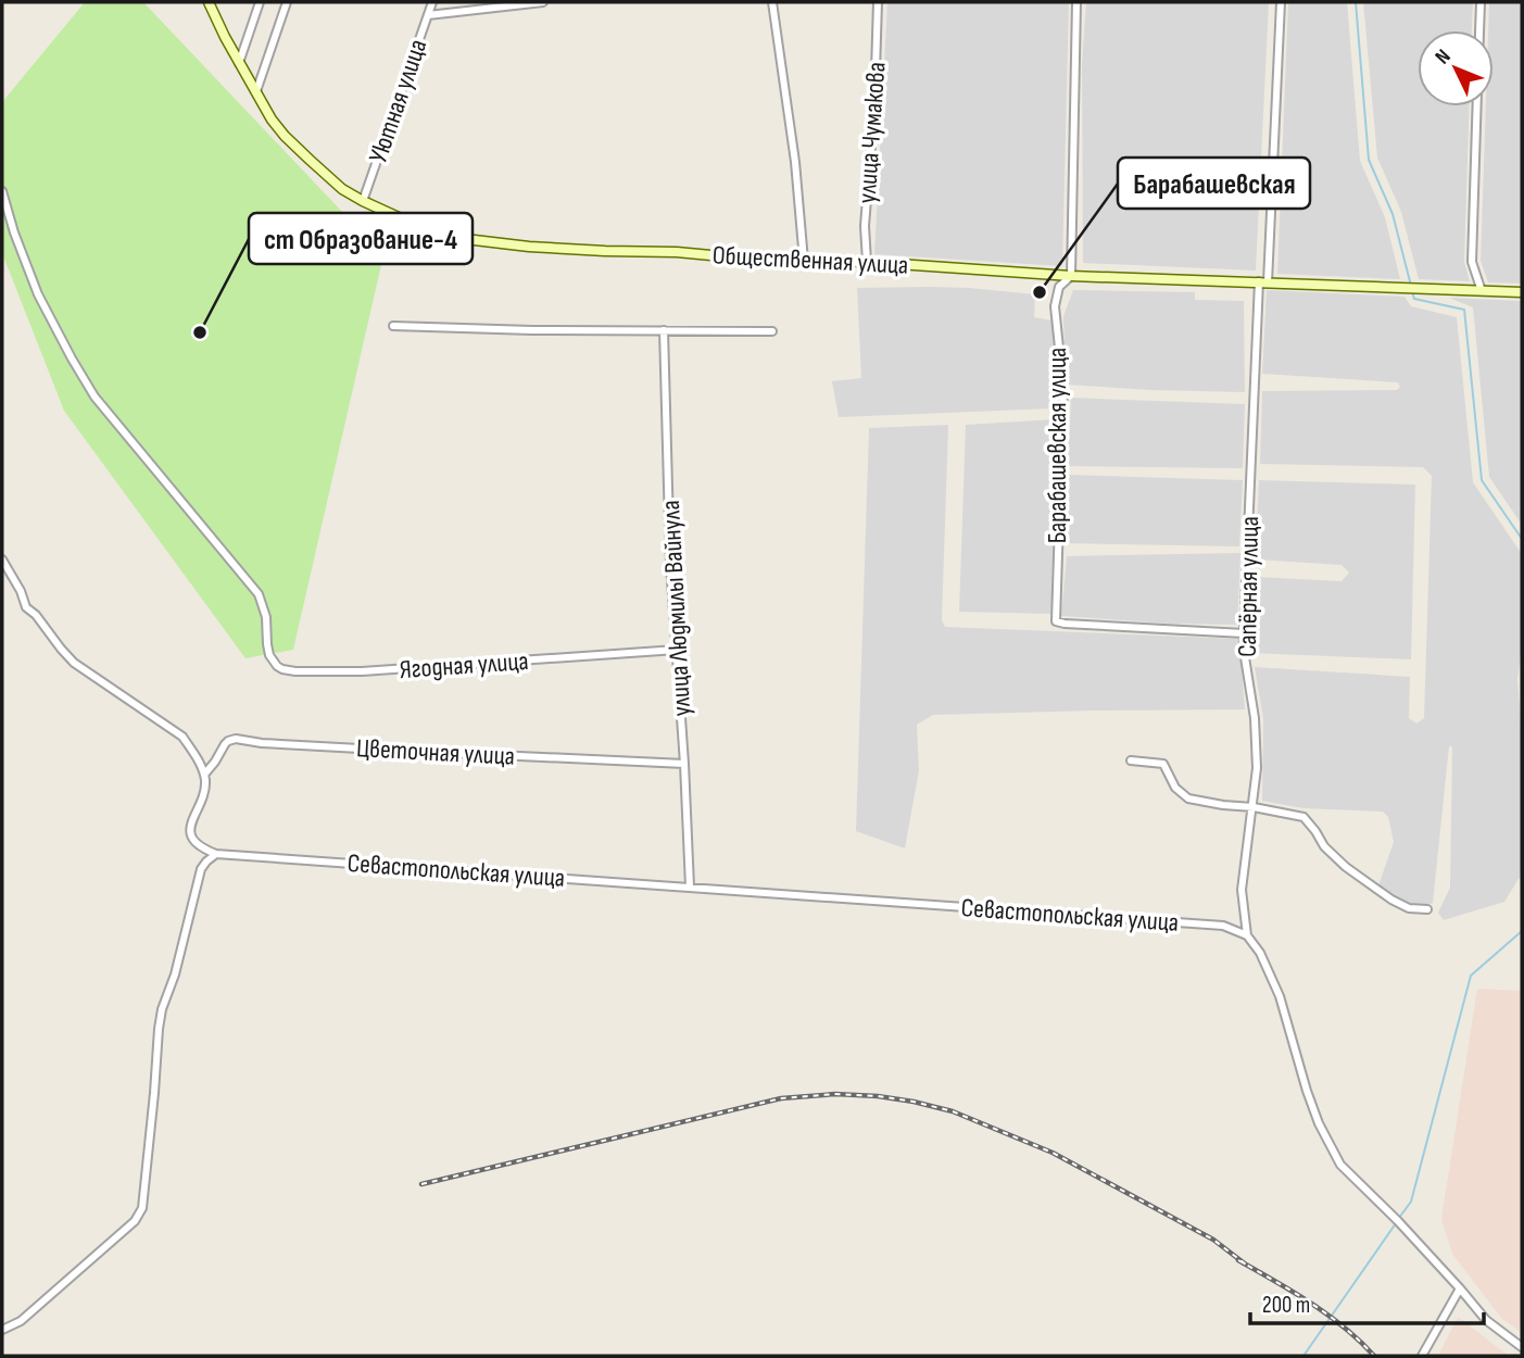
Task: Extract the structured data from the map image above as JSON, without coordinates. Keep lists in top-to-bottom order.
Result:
{
  "streets": {
    "main road": ["Общественная улица"],
    "street": [
      "Уютная улица",
      "улица Чумакова",
      "Барабашевская улица",
      "Сапёрная улица",
      "улица Людмилы Вайнула",
      "Ягодная улица",
      "Цветочная улица",
      "Севастопольская улица"
    ]
  },
  "crossings": [
    ["Уютная улица", "Общественная улица"],
    ["улица Чумакова", "Общественная улица"],
    ["Общественная улица", "Барабашевская улица"],
    ["Общественная улица", "Сапёрная улица"],
    ["Барабашевская улица", "Сапёрная улица"],
    ["Сапёрная улица", "Севастопольская улица"],
    ["улица Людмилы Вайнула", "Ягодная улица"],
    ["улица Людмилы Вайнула", "Цветочная улица"],
    ["улица Людмилы Вайнула", "Севастопольская улица"]
  ],
  "places": ["Барабашевская", "ст Образование-4"],
  "scale_bar": "200 m",
  "north": "top left"
}
